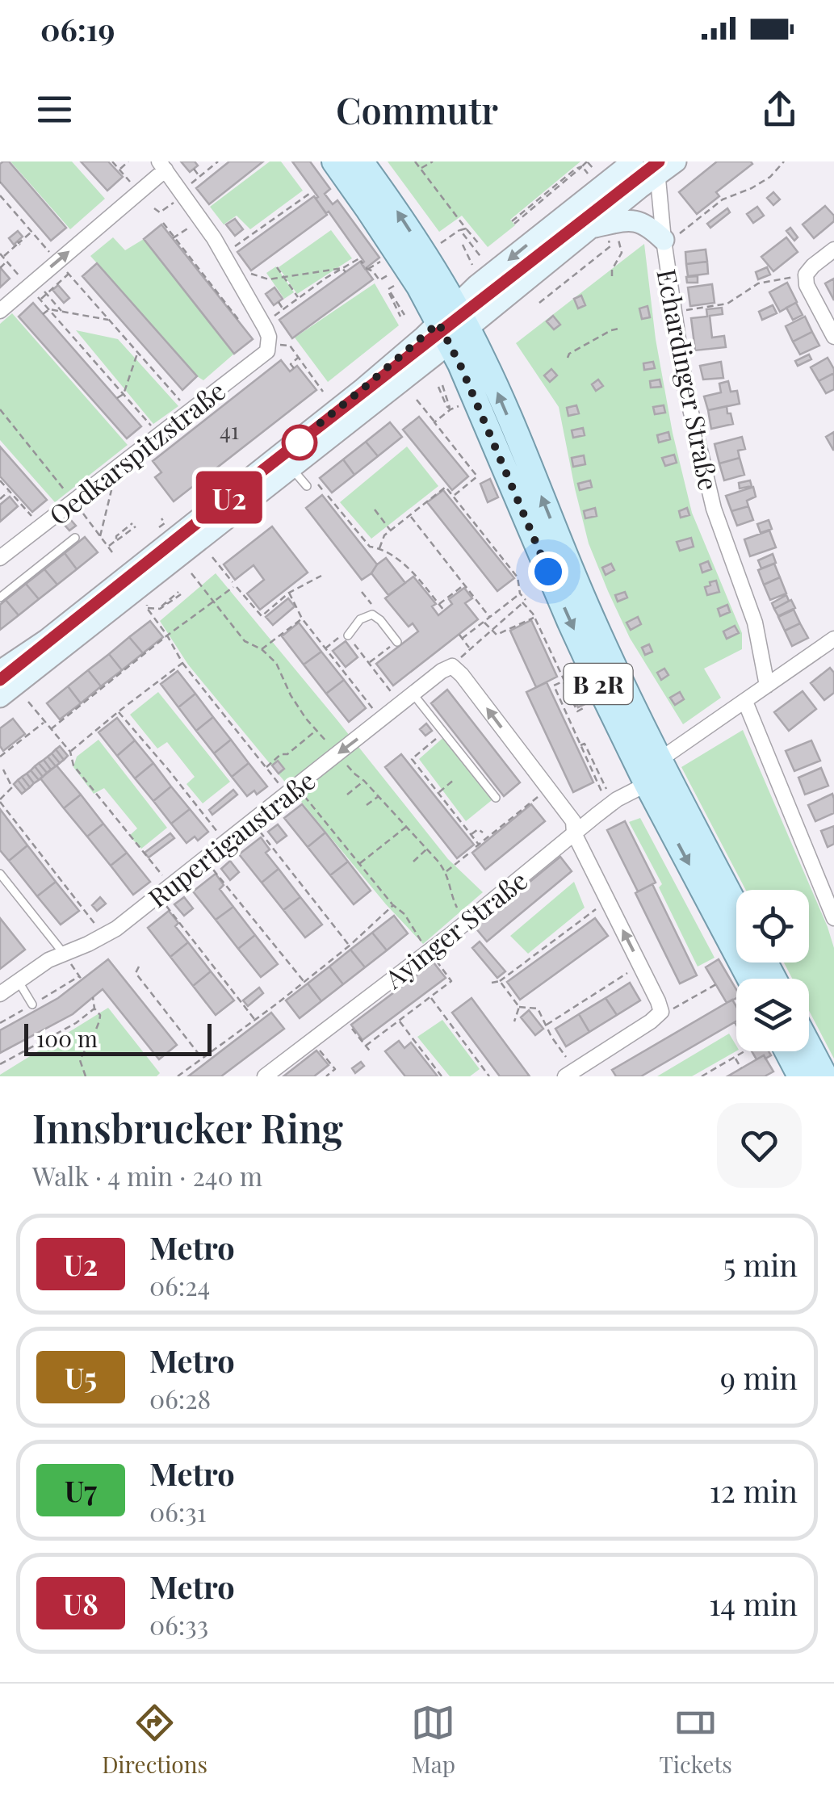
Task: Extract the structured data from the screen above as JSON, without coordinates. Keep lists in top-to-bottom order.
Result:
{
  "streets": {
    "main road": ["B 2R"],
    "street": [
      "Echardinger Straße",
      "Oedkarspitzstraße",
      "Rupertigaustraße",
      "Ayinger Straße"
    ]
  },
  "crossings": [
    ["B 2R", "Ayinger Straße"]
  ],
  "lines": ["metro line U2"],
  "house_numbers": ["41"],
  "scale_bar": "100 m",
  "page": {
    "status": "06:19",
    "header": "Commutr",
    "on_map": "U2",
    "scale": "100 m",
    "heading": ["Innsbrucker Ring", "Walk · 4 min · 240 m"],
    "list": [
      {
        "mark": "U2",
        "name": "Metro",
        "note": "06:24",
        "value": "5 min"
      },
      {
        "mark": "U5",
        "name": "Metro",
        "note": "06:28",
        "value": "9 min"
      },
      {
        "mark": "U7",
        "name": "Metro",
        "note": "06:31",
        "value": "12 min"
      },
      {
        "mark": "U8",
        "name": "Metro",
        "note": "06:33",
        "value": "14 min"
      }
    ],
    "tabs": ["Directions", "Map", "Tickets"]
  }
}
